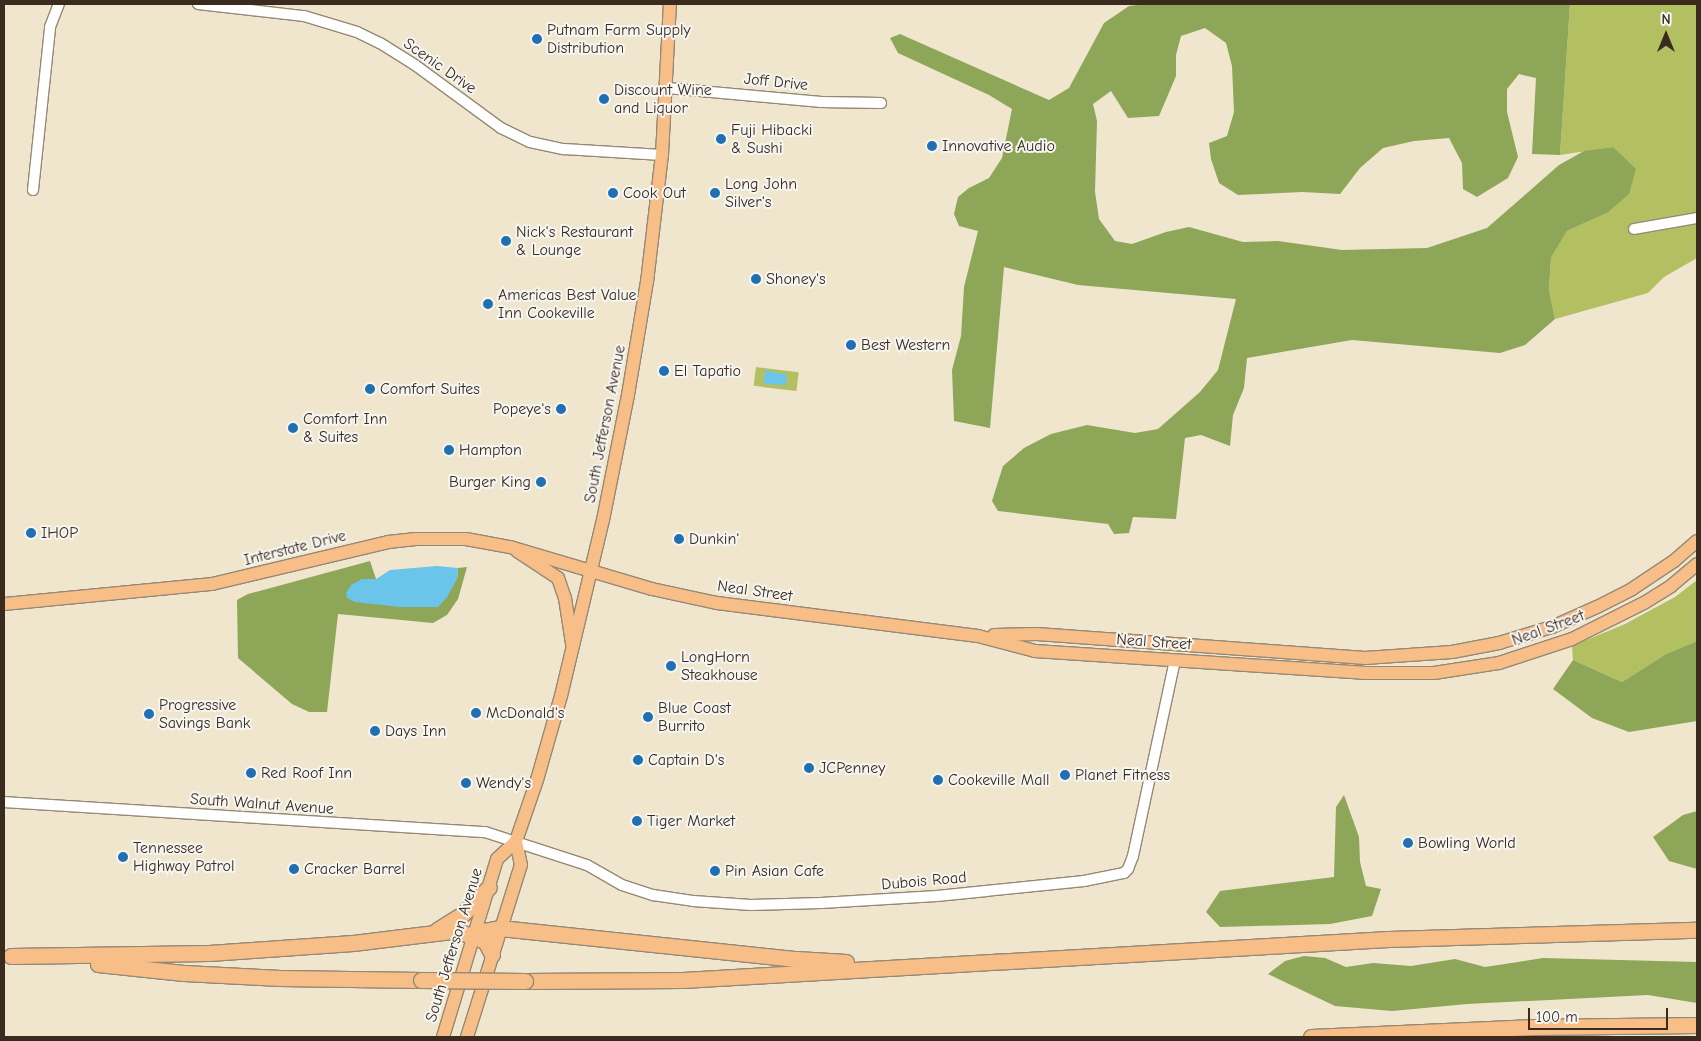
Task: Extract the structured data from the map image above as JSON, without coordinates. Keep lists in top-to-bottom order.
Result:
{
  "streets": {
    "main road": ["South Jefferson Avenue", "Interstate Drive", "Neal Street"],
    "street": [
      "Scenic Drive",
      "Joff Drive",
      "South Walnut Avenue",
      "Dubois Road"
    ]
  },
  "crossings": [
    ["Scenic Drive", "South Jefferson Avenue"],
    ["Joff Drive", "South Jefferson Avenue"],
    ["South Jefferson Avenue", "Interstate Drive"],
    ["South Jefferson Avenue", "Neal Street"],
    ["South Jefferson Avenue", "South Walnut Avenue"],
    ["South Jefferson Avenue", "Dubois Road"],
    ["Interstate Drive", "Neal Street"],
    ["Neal Street", "Dubois Road"],
    ["South Walnut Avenue", "Dubois Road"]
  ],
  "places": [
    "Putnam Farm Supply Distribution",
    "Discount Wine and Liquor",
    "Fuji Hibacki & Sushi",
    "Innovative Audio",
    "Cook Out",
    "Long John Silver's",
    "Nick's Restaurant & Lounge",
    "Shoney's",
    "Americas Best Value Inn Cookeville",
    "Best Western",
    "El Tapatio",
    "Comfort Suites",
    "Popeye's",
    "Comfort Inn & Suites",
    "Hampton",
    "Burger King",
    "IHOP",
    "Dunkin'",
    "LongHorn Steakhouse",
    "McDonald's",
    "Progressive Savings Bank",
    "Blue Coast Burrito",
    "Days Inn",
    "Captain D's",
    "JCPenney",
    "Red Roof Inn",
    "Planet Fitness",
    "Cookeville Mall",
    "Wendy's",
    "Tiger Market",
    "Bowling World",
    "Tennessee Highway Patrol",
    "Cracker Barrel",
    "Pin Asian Cafe"
  ],
  "scale_bar": "100 m",
  "north": "top"
}
